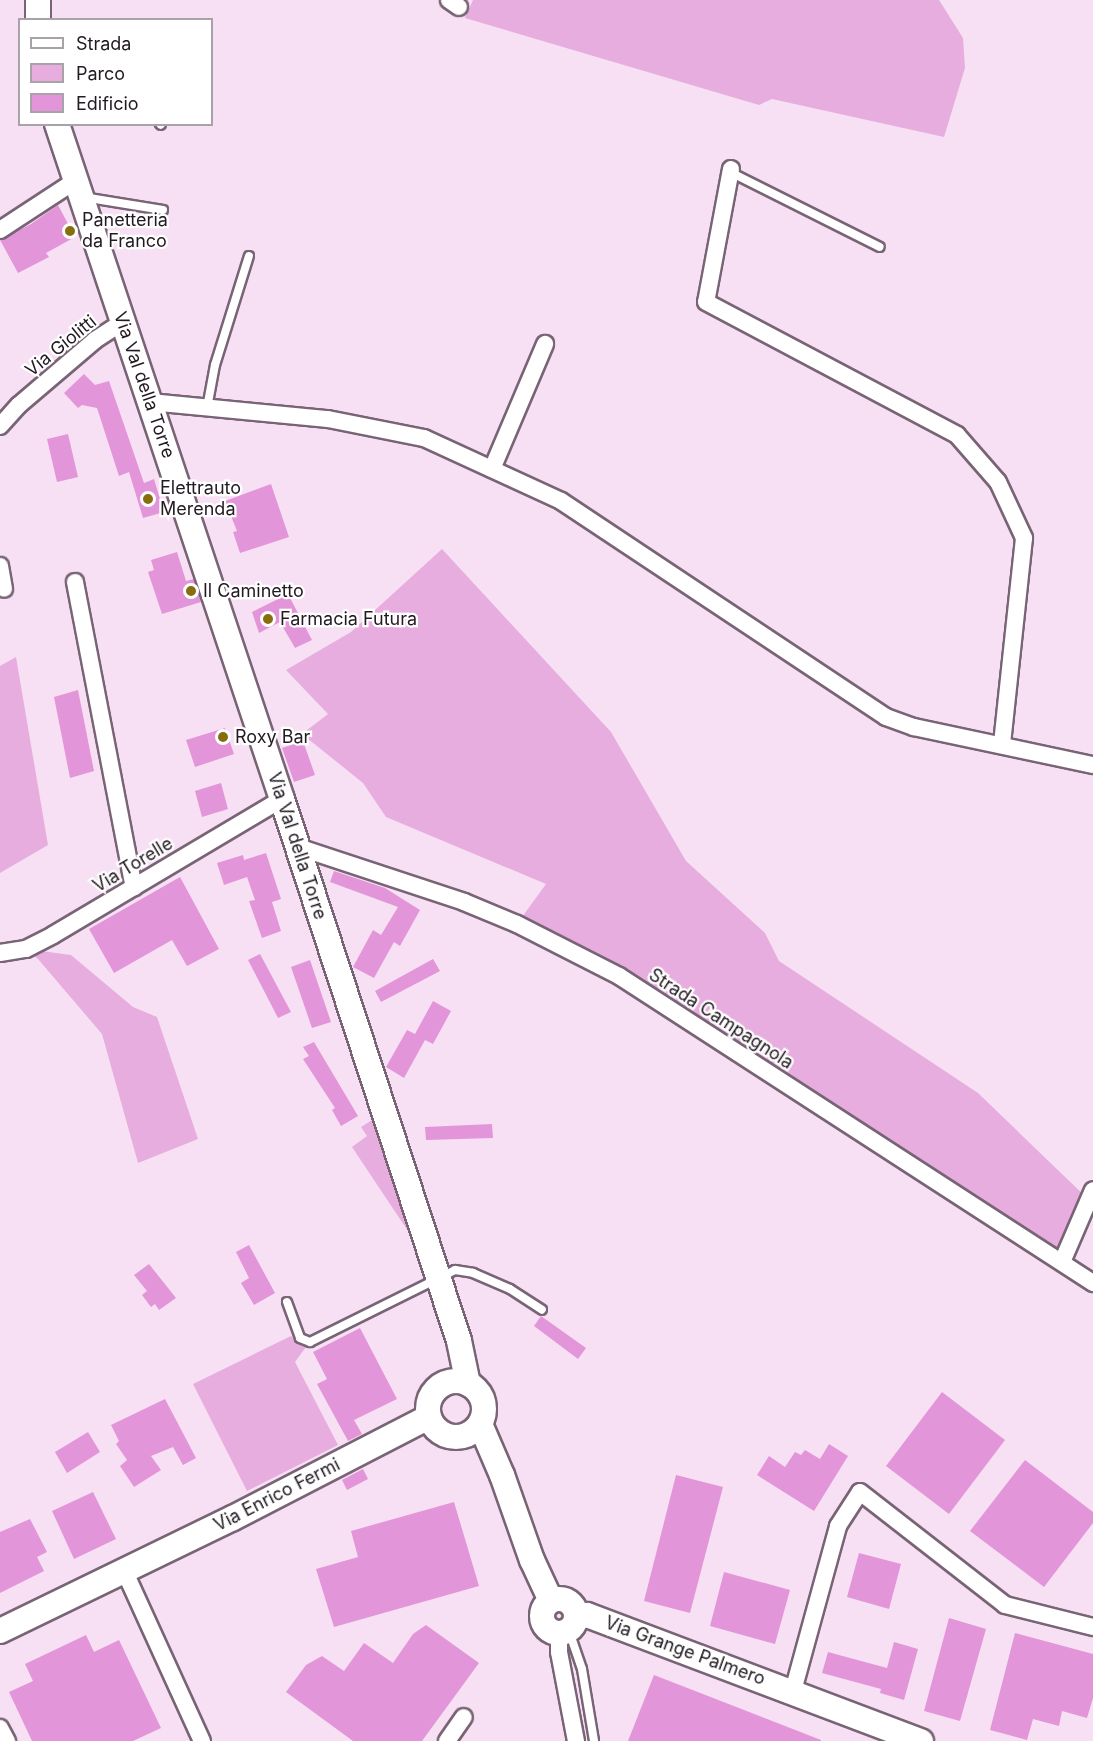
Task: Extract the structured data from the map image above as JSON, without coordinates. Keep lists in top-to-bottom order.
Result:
{
  "streets": {
    "street": [
      "Via Giolitti",
      "Via Val della Torre",
      "Via Torelle",
      "Strada Campagnola",
      "Via Enrico Fermi",
      "Via Grange Palmero"
    ]
  },
  "crossings": [
    ["Via Giolitti", "Via Val della Torre"],
    ["Via Val della Torre", "Via Torelle"],
    ["Via Val della Torre", "Strada Campagnola"],
    ["Via Val della Torre", "Via Enrico Fermi"]
  ],
  "places": [
    "Panetteria da Franco",
    "Elettrauto Merenda",
    "Il Caminetto",
    "Farmacia Futura",
    "Roxy Bar"
  ],
  "legend": ["Strada", "Parco", "Edificio"]
}
